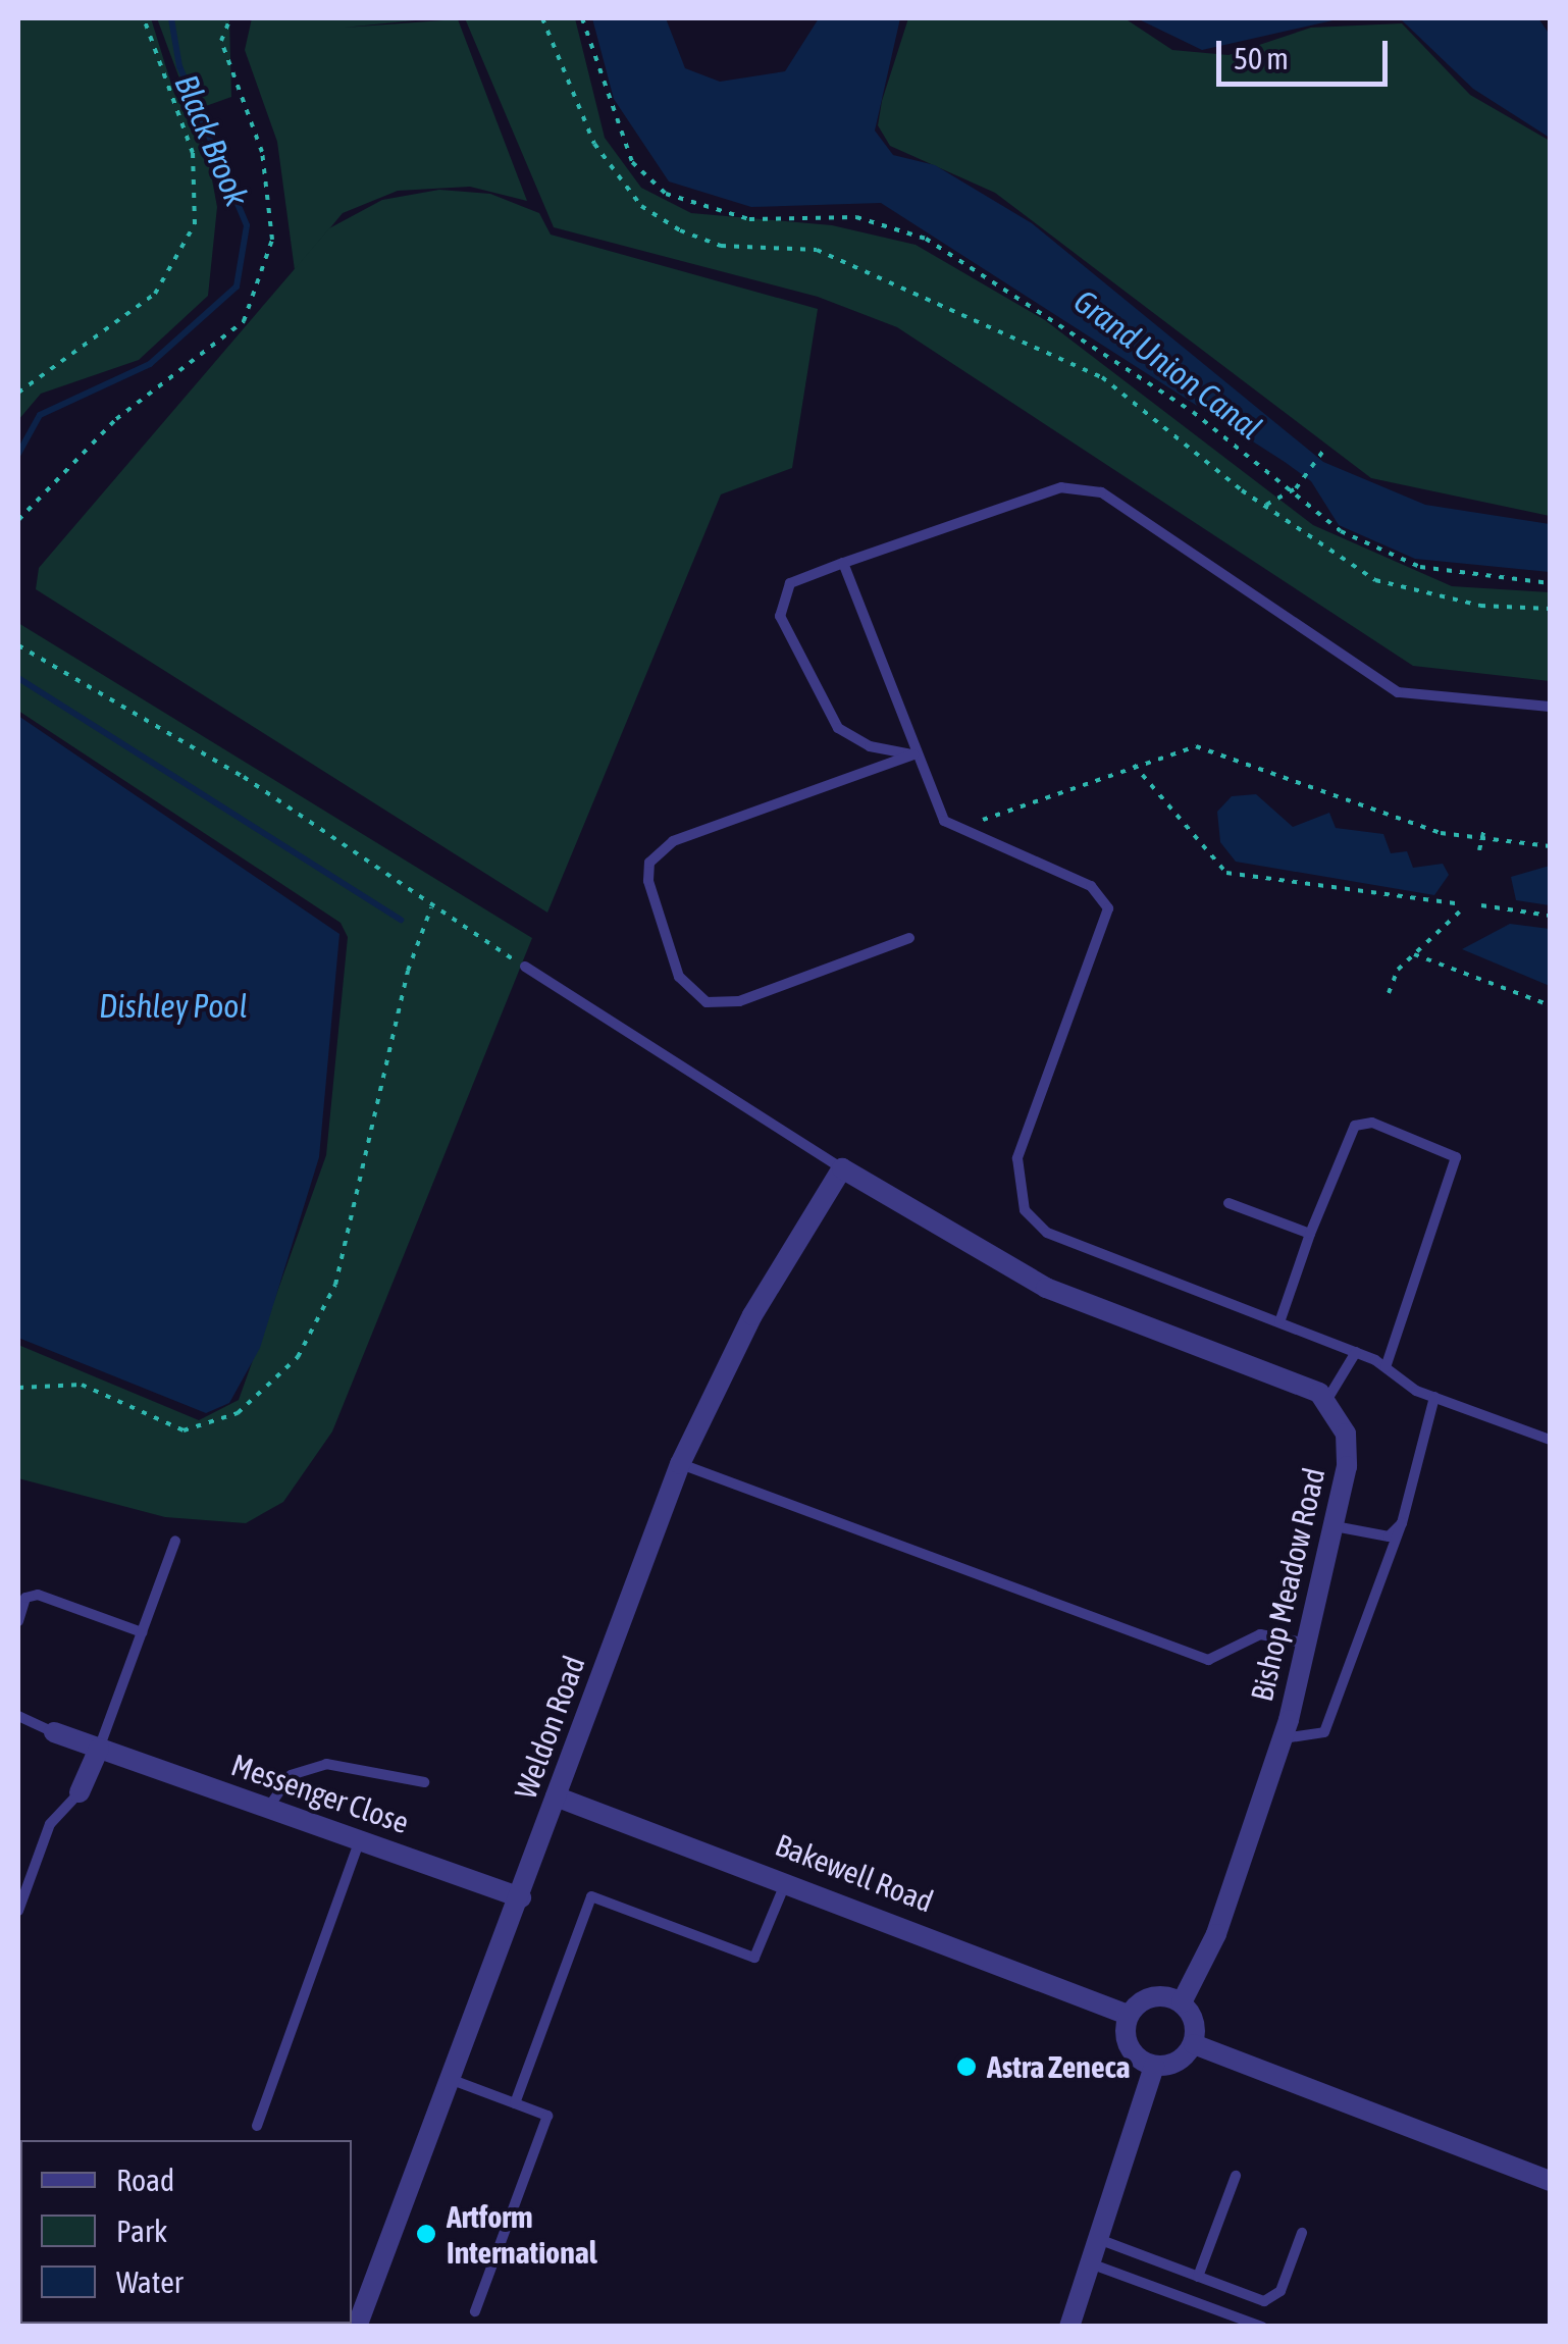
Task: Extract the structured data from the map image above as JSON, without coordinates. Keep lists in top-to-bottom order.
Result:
{
  "streets": {
    "street": [
      "Bishop Meadow Road",
      "Weldon Road",
      "Messenger Close",
      "Bakewell Road"
    ]
  },
  "crossings": [
    ["Bishop Meadow Road", "Bakewell Road"],
    ["Weldon Road", "Messenger Close"],
    ["Weldon Road", "Bakewell Road"]
  ],
  "water": ["Black Brook", "Grand Union Canal", "Dishley Pool"],
  "places": ["Astra Zeneca", "Artform International"],
  "legend": ["Road", "Park", "Water"],
  "scale_bar": "50 m"
}
